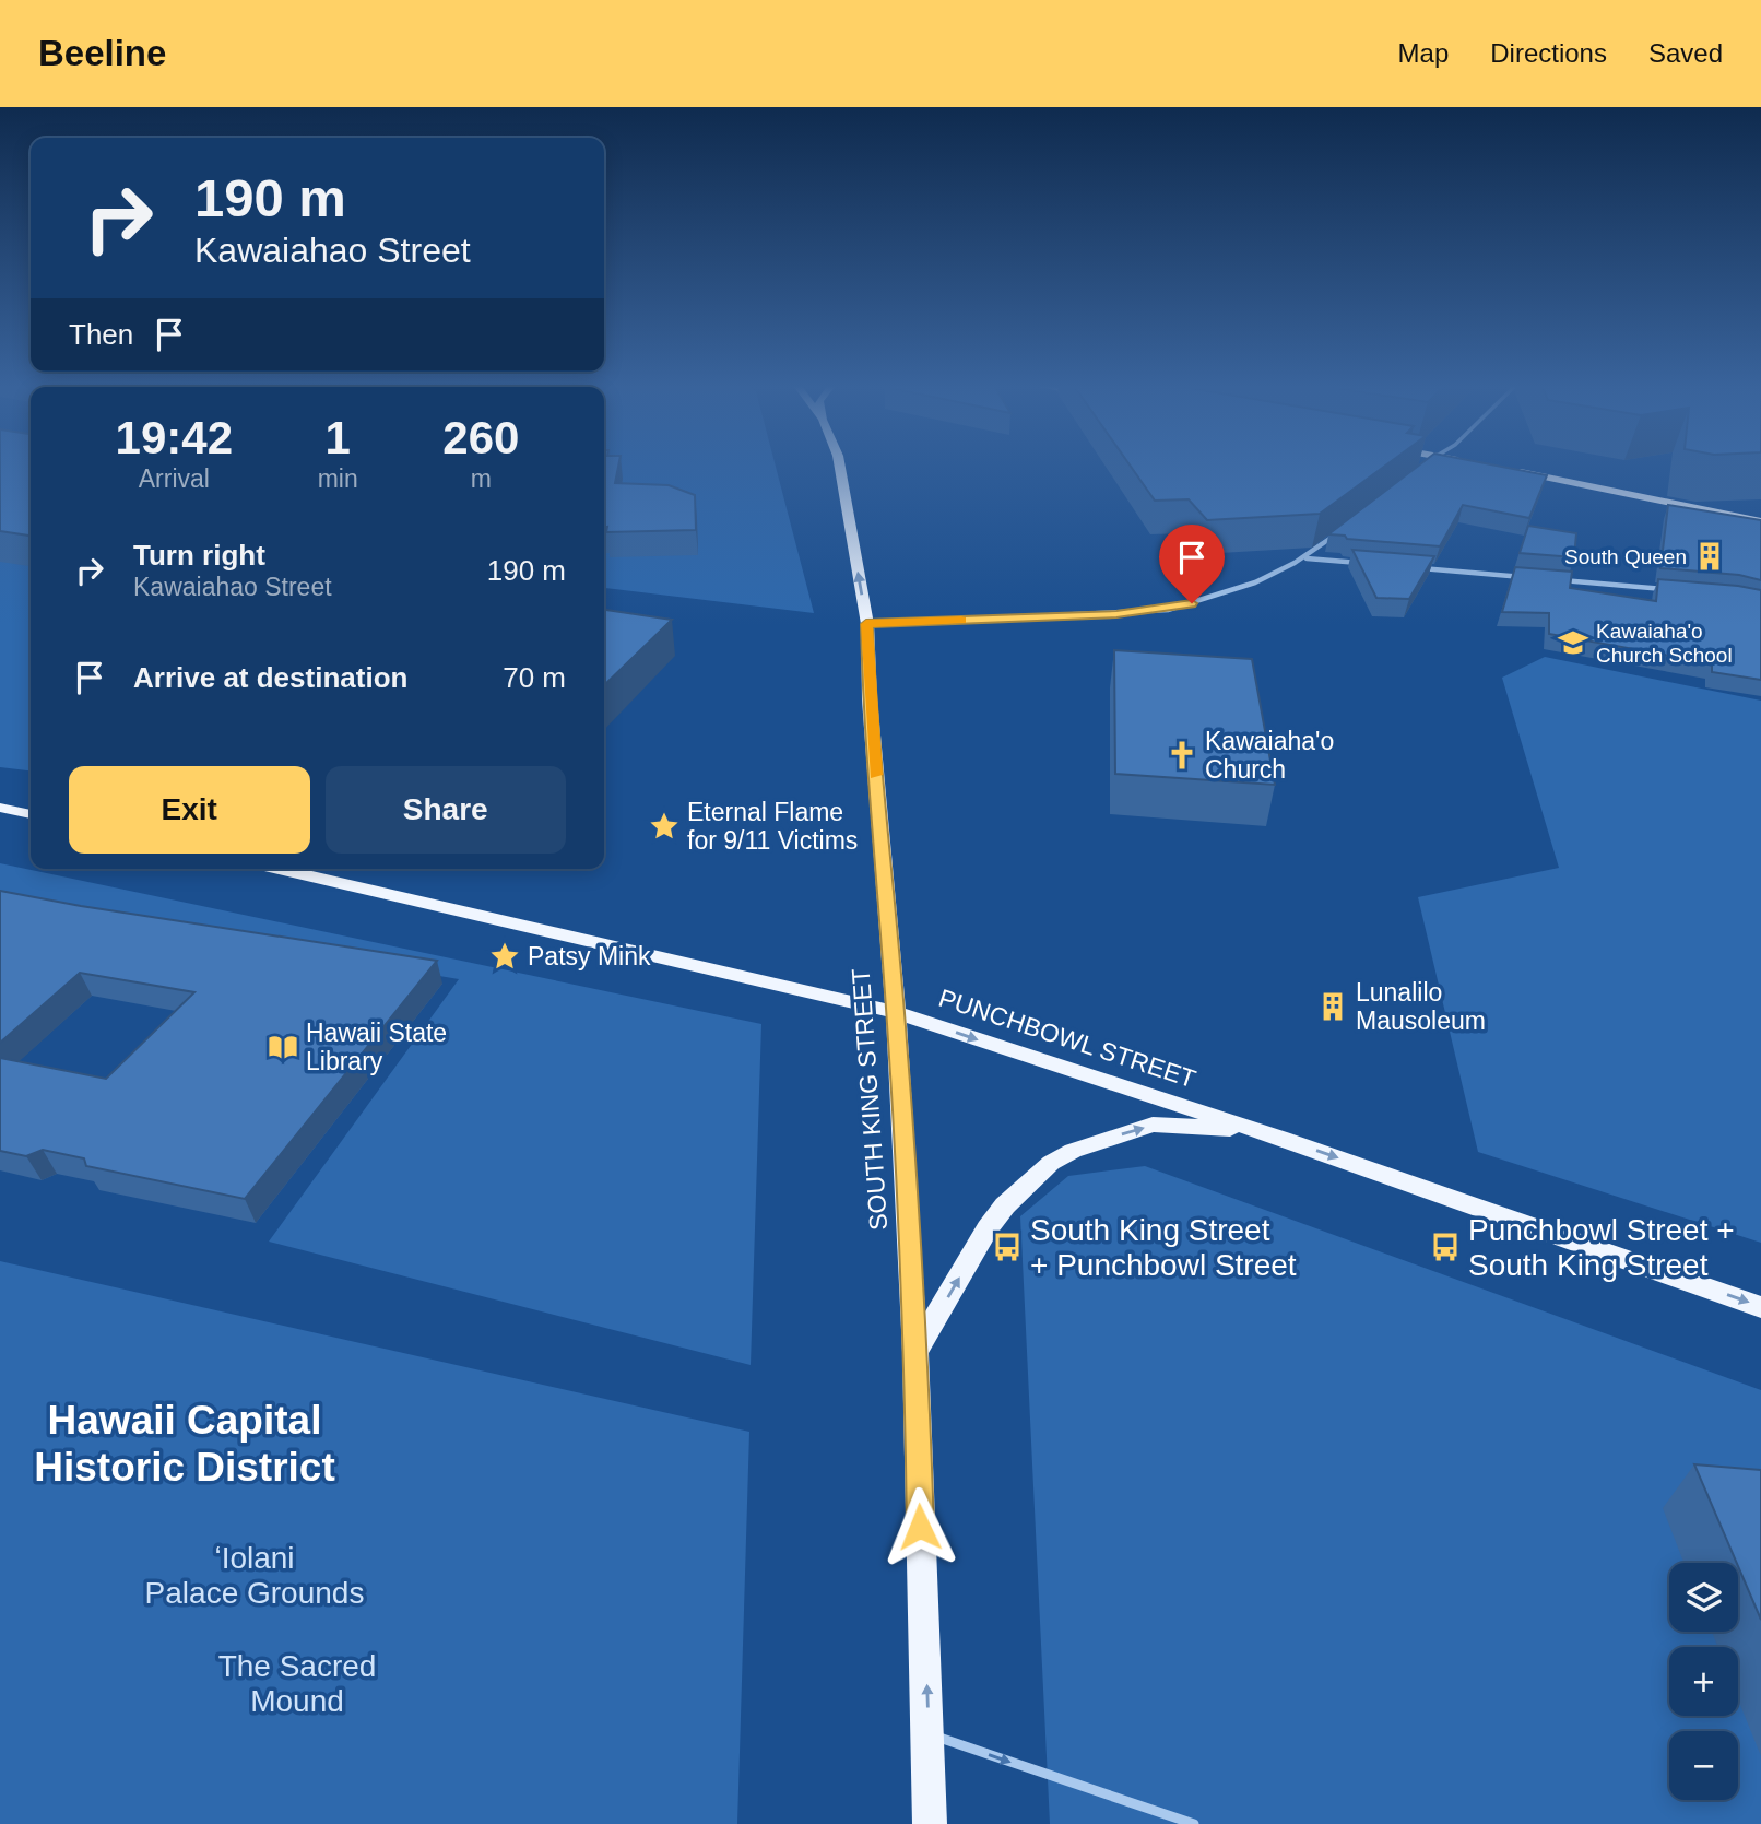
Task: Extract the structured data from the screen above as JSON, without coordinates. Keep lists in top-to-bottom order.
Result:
{
  "streets": {
    "main road": ["PUNCHBOWL STREET", "SOUTH KING STREET"]
  },
  "crossings": [
    ["PUNCHBOWL STREET", "SOUTH KING STREET"]
  ],
  "one_way": ["PUNCHBOWL STREET", "SOUTH KING STREET"],
  "districts": ["Hawaii Capital Historic District"],
  "parks": ["ʻIolani Palace Grounds", "The Sacred Mound"],
  "places": {
    "building": ["South Queen", "Lunalilo Mausoleum"],
    "school or university": ["Kawaiaha'o Church School"],
    "church": ["Kawaiaha'o Church"],
    "place": ["Eternal Flame for 9/11 Victims", "Patsy Mink"],
    "library": ["Hawaii State Library"],
    "bus stop": ["South King Street + Punchbowl Street", "Punchbowl Street + South King Street"]
  },
  "page": {
    "header": "Beeline",
    "nav": ["Map", "Directions", "Saved"],
    "turn": ["190 m", "Kawaiahao Street"],
    "then": "Then",
    "eta": [
      "19:42",
      "Arrival",
      "1",
      "min",
      "260",
      "m"
    ],
    "list": [
      {
        "name": "Turn right",
        "note": "Kawaiahao Street",
        "value": "190 m"
      },
      {
        "name": "Arrive at destination",
        "value": "70 m"
      }
    ],
    "buttons": ["Exit", "Share"],
    "map_buttons": ["+", "−"]
  }
}
